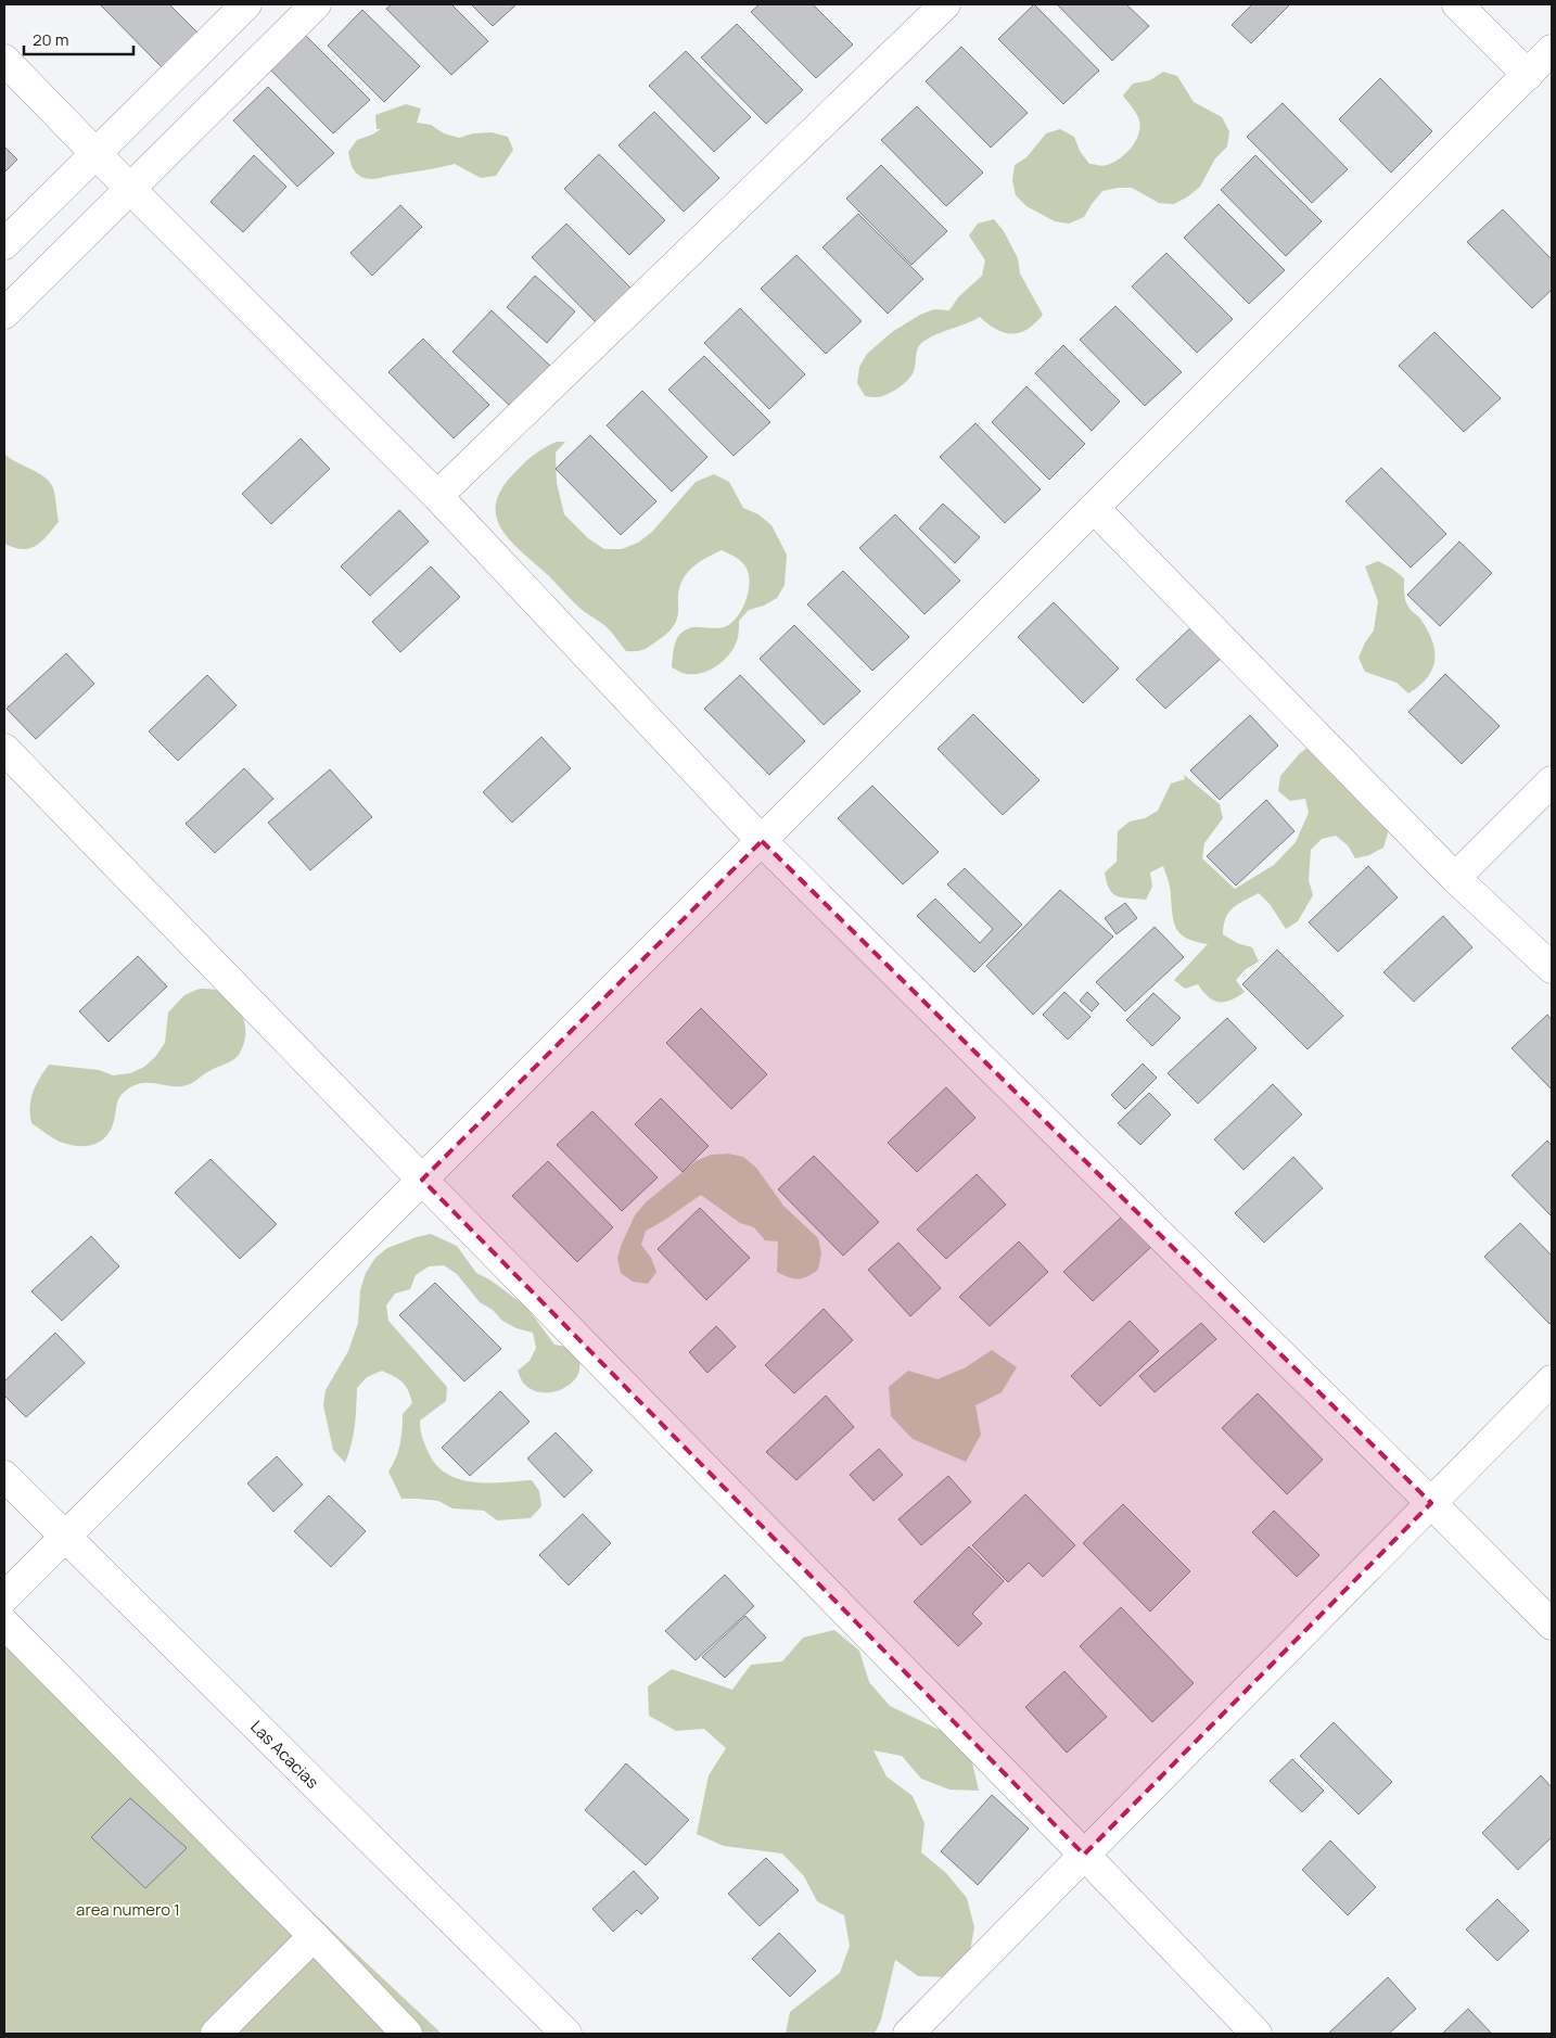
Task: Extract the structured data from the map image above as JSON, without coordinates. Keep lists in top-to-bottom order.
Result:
{
  "streets": {
    "street": ["Las Acacias"]
  },
  "parks": ["area numero 1"],
  "scale_bar": "20 m"
}
